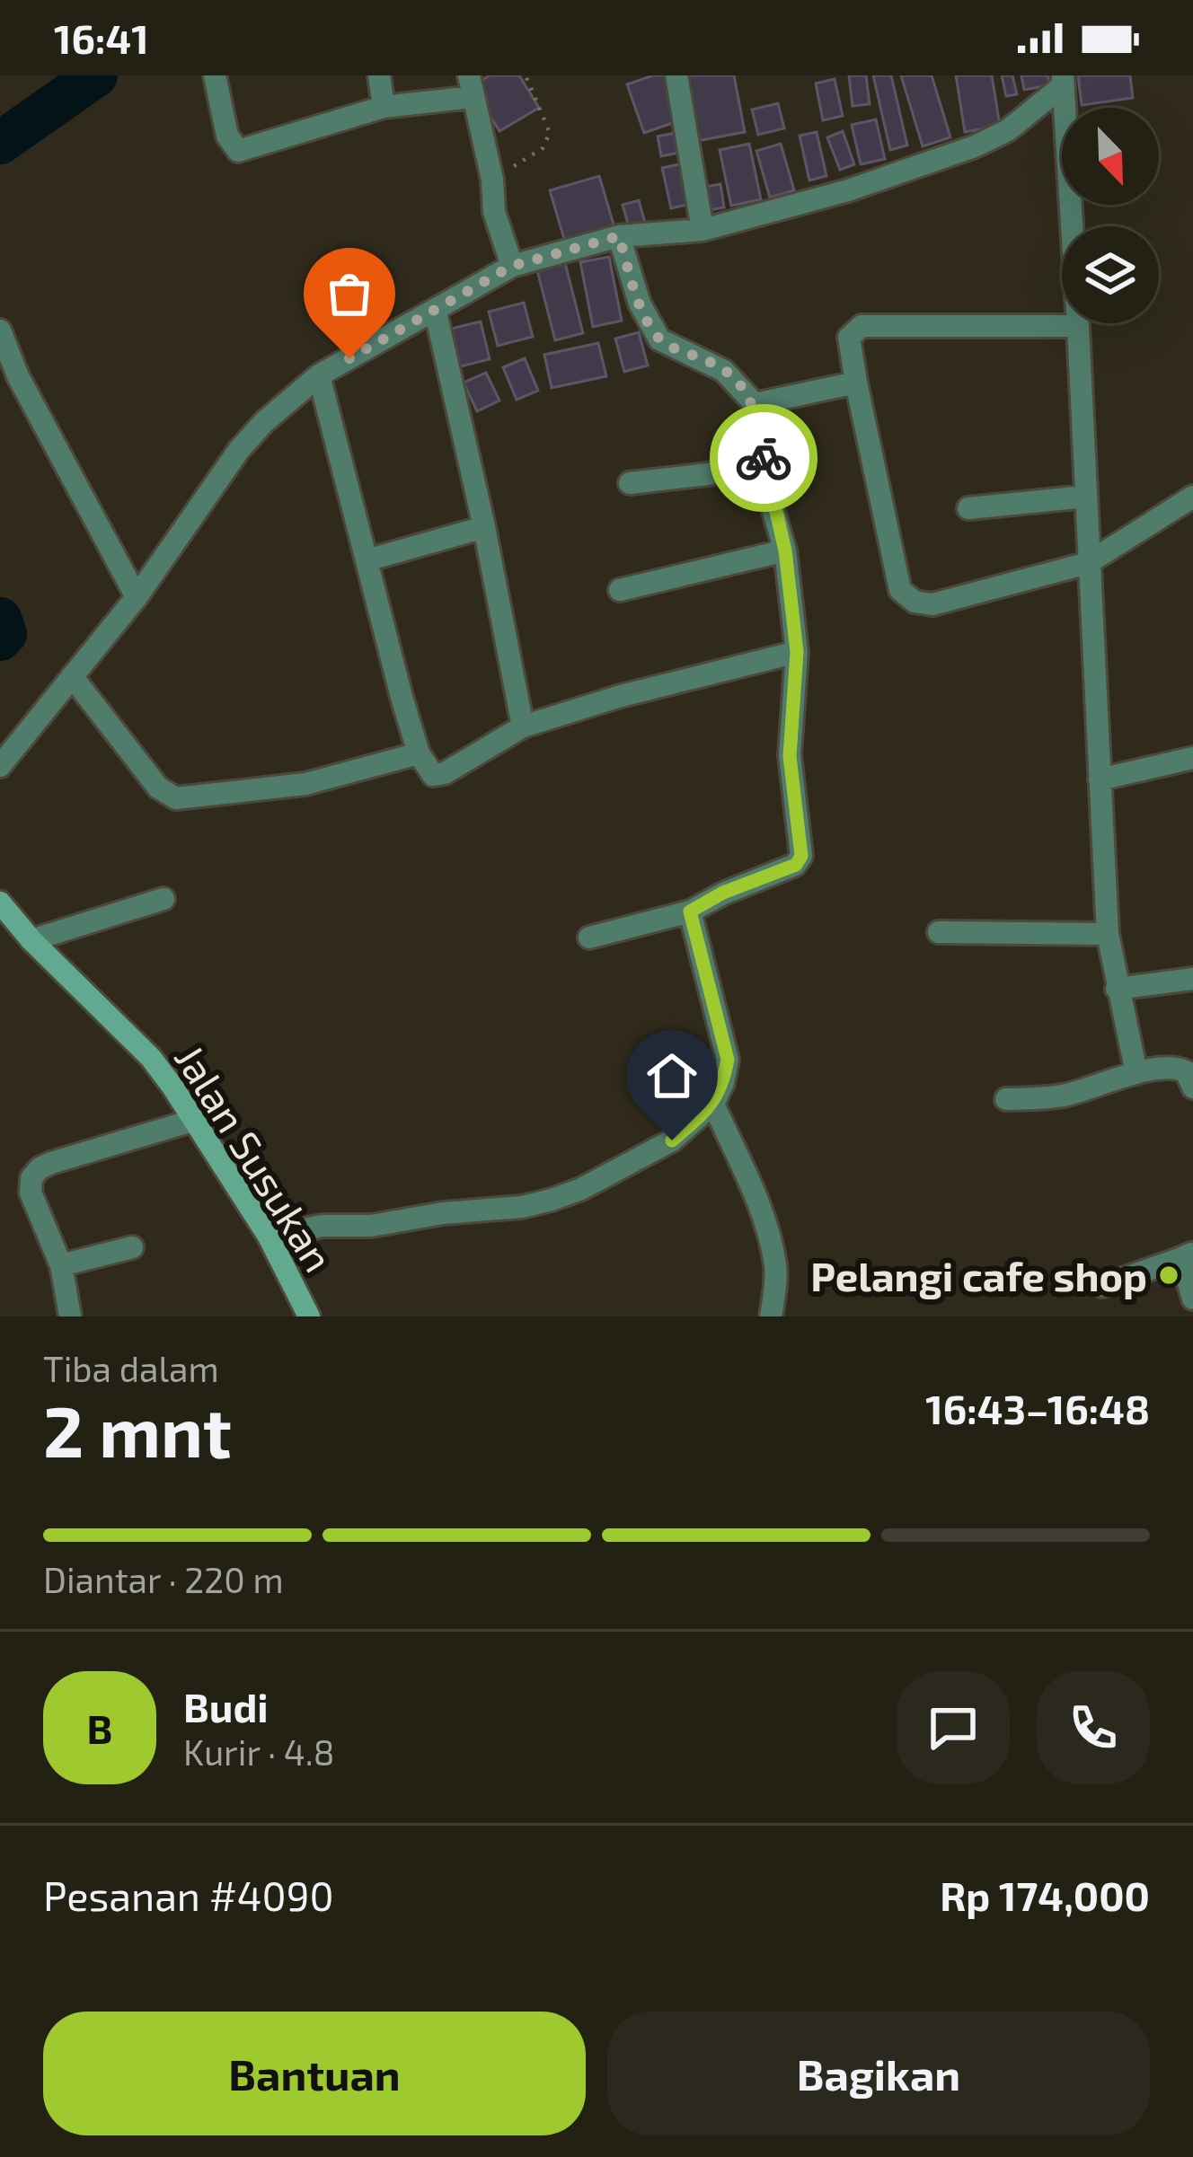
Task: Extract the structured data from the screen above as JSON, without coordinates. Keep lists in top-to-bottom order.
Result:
{
  "streets": {
    "street": ["Jalan Susukan"]
  },
  "places": ["Pelangi cafe shop"],
  "north": "bottom right",
  "page": {
    "status": "16:41",
    "heading": ["2 mnt", "Tiba dalam", "16:43–16:48"],
    "panel": [
      "Budi",
      "Kurir · 4.8",
      "Pesanan #4090",
      "Rp 174,000"
    ],
    "bar": "Diantar · 220 m",
    "round": "B",
    "buttons": ["Bantuan", "Bagikan"]
  }
}
